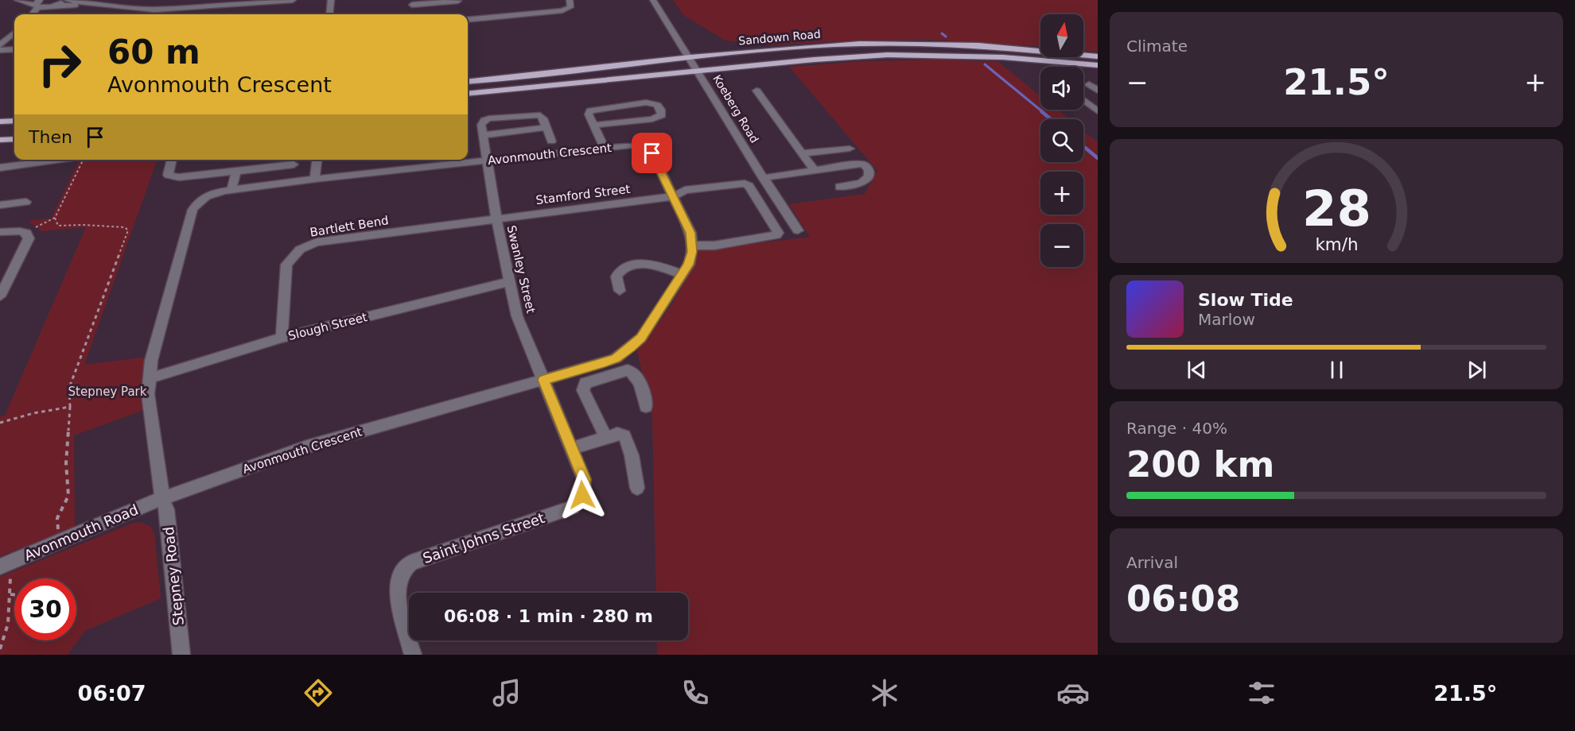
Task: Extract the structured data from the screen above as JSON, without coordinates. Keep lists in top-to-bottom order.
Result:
{
  "streets": {
    "main road": ["Sandown Road"],
    "street": [
      "Koeberg Road",
      "Avonmouth Crescent",
      "Stamford Street",
      "Bartlett Bend",
      "Swanley Street",
      "Slough Street",
      "Avonmouth Road",
      "Saint Johns Street",
      "Stepney Road"
    ]
  },
  "crossings": [
    ["Sandown Road", "Koeberg Road"],
    ["Avonmouth Crescent", "Stamford Street"],
    ["Avonmouth Crescent", "Swanley Street"],
    ["Avonmouth Crescent", "Slough Street"],
    ["Avonmouth Crescent", "Avonmouth Road"],
    ["Avonmouth Crescent", "Saint Johns Street"],
    ["Avonmouth Crescent", "Stepney Road"],
    ["Stamford Street", "Bartlett Bend"],
    ["Stamford Street", "Swanley Street"],
    ["Bartlett Bend", "Swanley Street"],
    ["Bartlett Bend", "Slough Street"],
    ["Swanley Street", "Slough Street"],
    ["Swanley Street", "Saint Johns Street"],
    ["Avonmouth Road", "Stepney Road"]
  ],
  "parks": ["Stepney Park"],
  "north": "top",
  "page": {
    "tile": [
      "Climate",
      ["Range · 40%", "200 km"],
      ["Arrival", "06:08"]
    ],
    "map_buttons": ["+", "−"],
    "turn": ["60 m", "Avonmouth Crescent"],
    "heat": ["−", "21.5°", "+"],
    "then": "Then",
    "song": ["Slow Tide", "Marlow"],
    "limit": "30",
    "trip": "06:08 · 1 min · 280 m",
    "tabs": ["06:07", "21.5°"],
    "gauge": ["28", "km/h"]
  }
}
